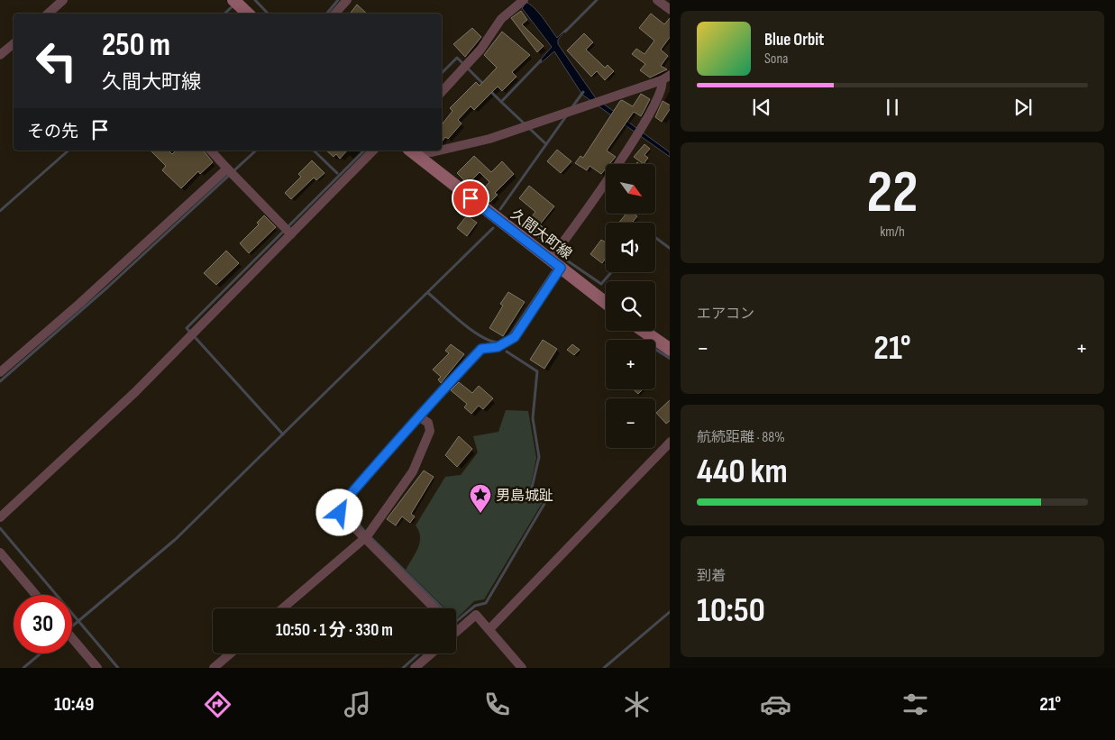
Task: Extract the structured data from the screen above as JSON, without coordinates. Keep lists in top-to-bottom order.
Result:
{
  "streets": {
    "main road": ["久間大町線"]
  },
  "places": {
    "place": ["男島城趾"]
  },
  "north": "bottom right",
  "page": {
    "turn": ["250 m", "久間大町線"],
    "song": ["Blue Orbit", "Sona"],
    "then": "その先",
    "tile": [
      ["22", "km/h"],
      "エアコン",
      ["航続距離 · 88%", "440 km"],
      ["到着", "10:50"]
    ],
    "map_buttons": ["+", "−"],
    "heat": ["−", "21°", "+"],
    "limit": "30",
    "trip": "10:50 · 1 分 · 330 m",
    "tabs": ["10:49", "21°"]
  }
}
